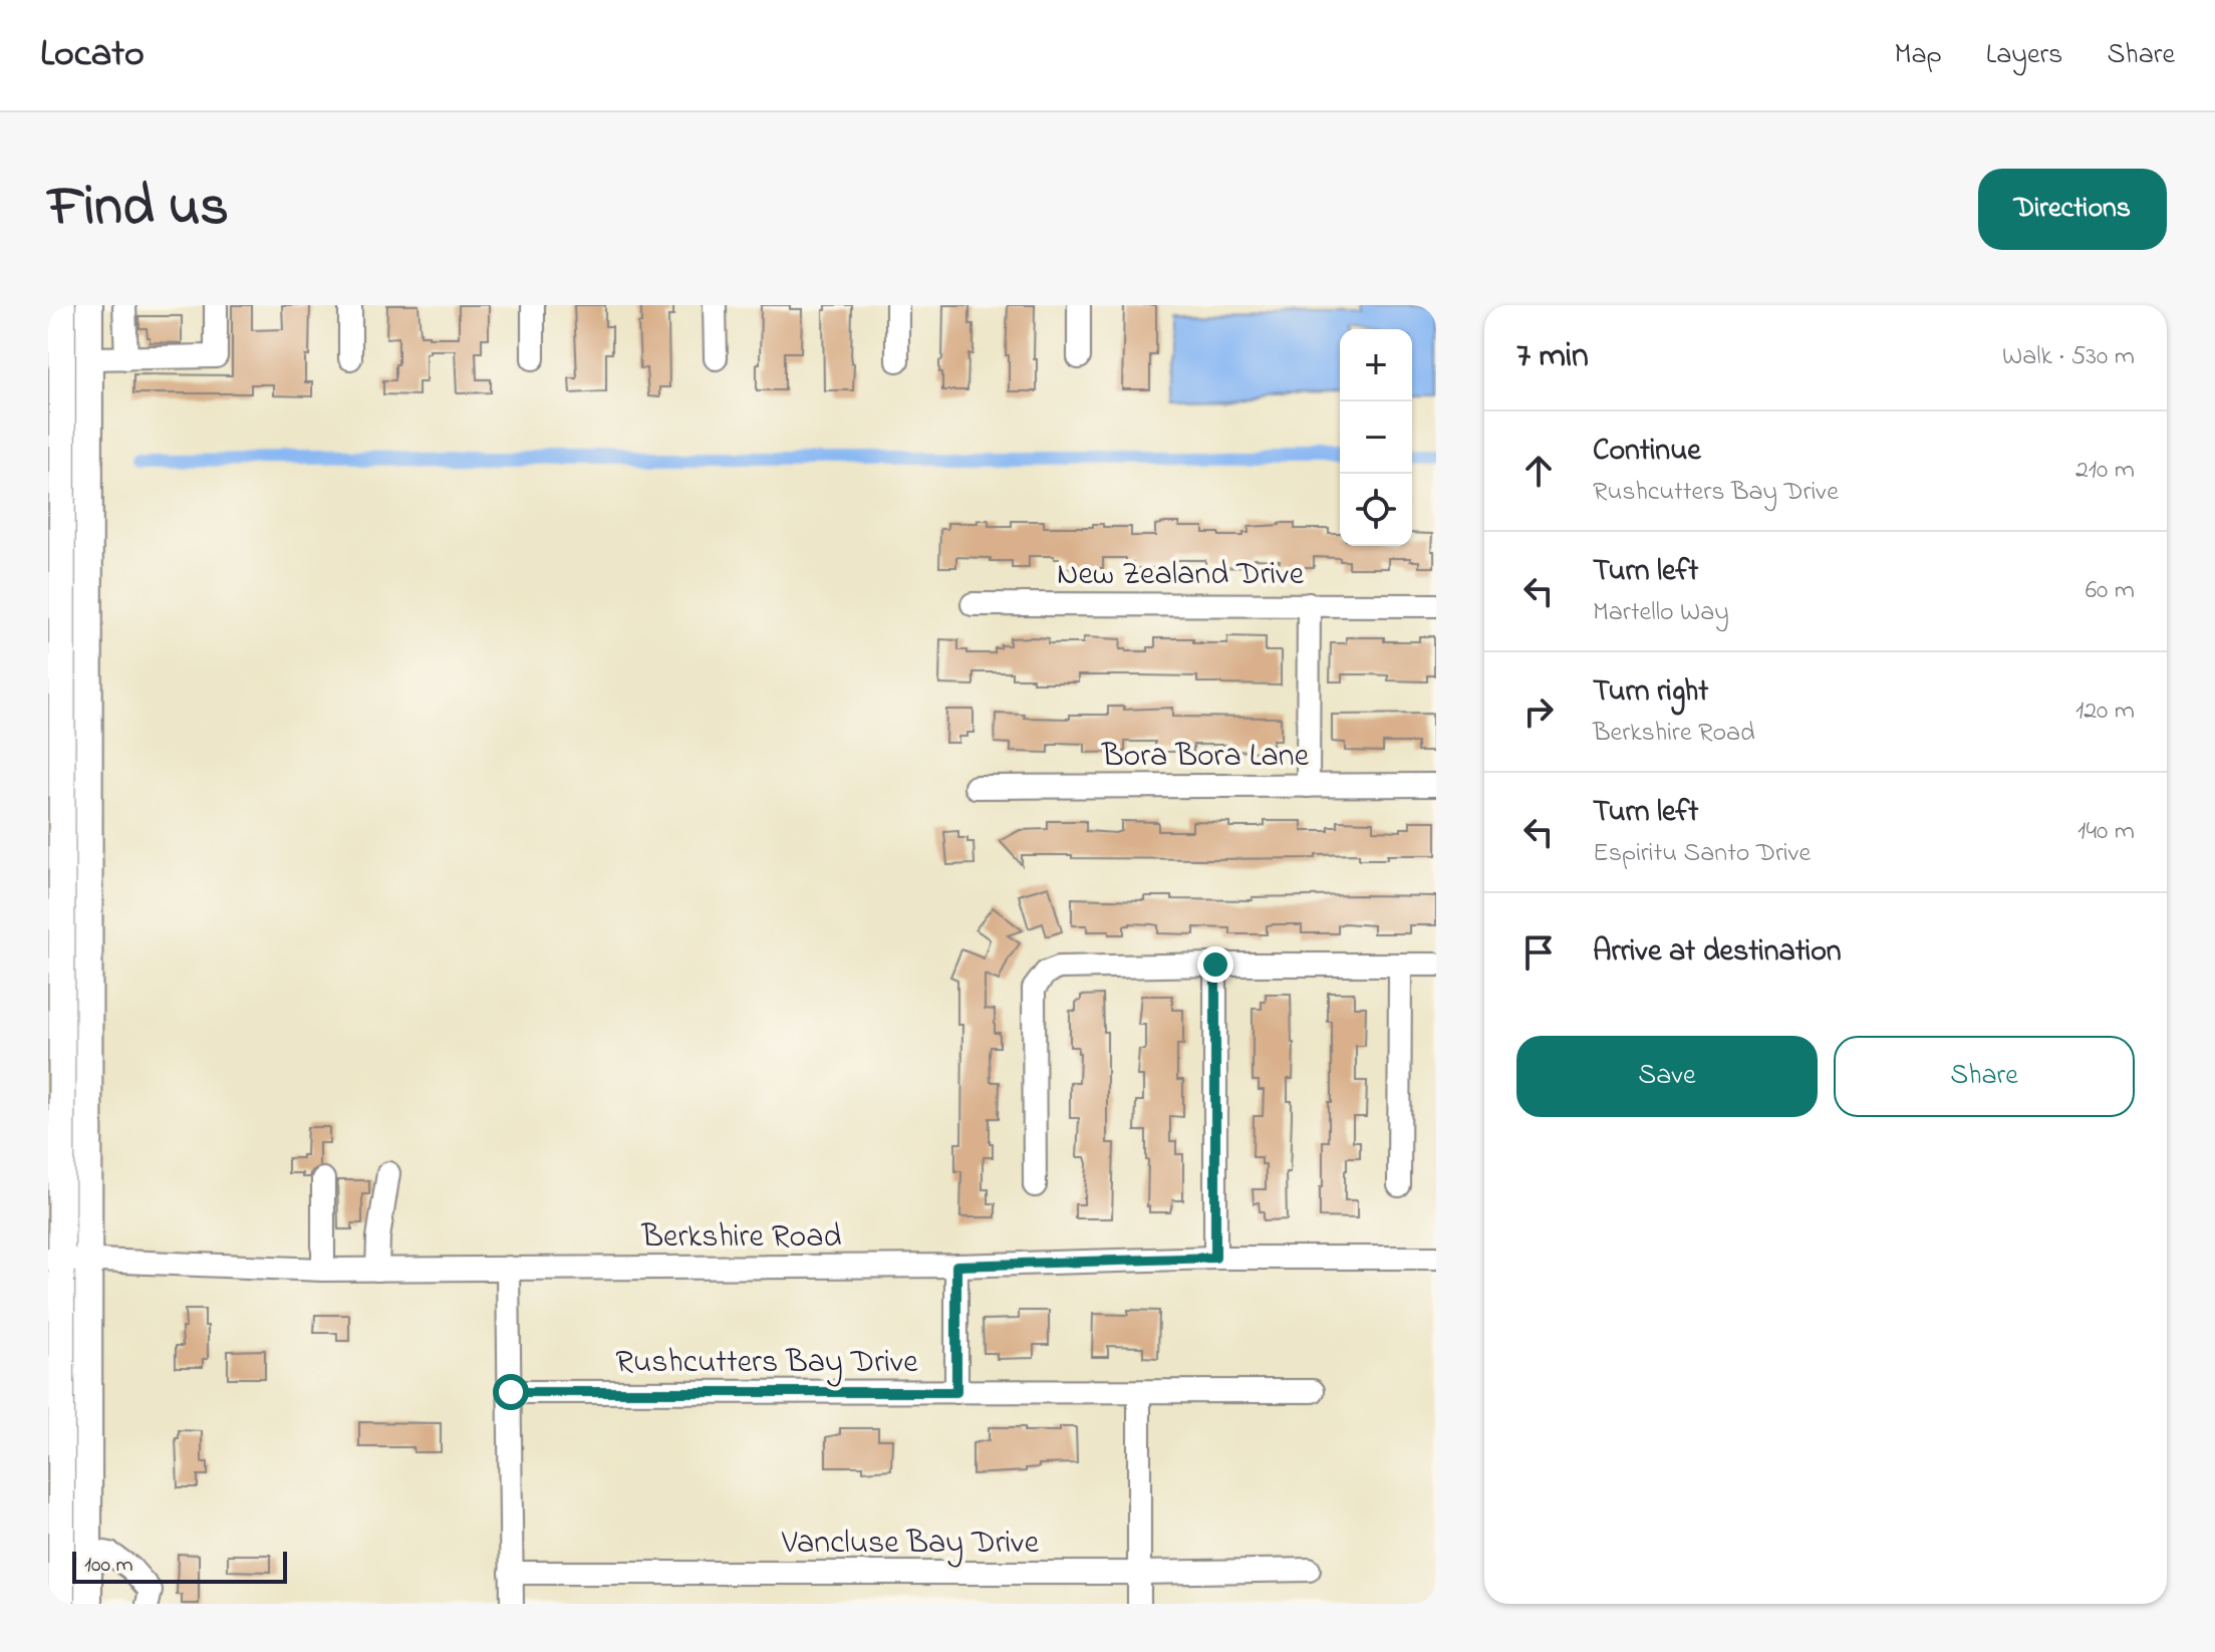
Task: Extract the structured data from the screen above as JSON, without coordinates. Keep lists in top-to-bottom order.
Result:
{
  "streets": {
    "street": [
      "New Zealand Drive",
      "Bora Bora Lane",
      "Berkshire Road",
      "Rushcutters Bay Drive",
      "Vancluse Bay Drive"
    ]
  },
  "scale_bar": "100 m",
  "page": {
    "header": "Locato",
    "nav": ["Map", "Layers", "Share"],
    "title": "Find us",
    "buttons": [
      "Directions",
      ["Save", "Share"]
    ],
    "heading": ["7 min", "Walk · 530 m"],
    "map_buttons": ["+", "−"],
    "list": [
      ["Continue", "Rushcutters Bay Drive", "210 m"],
      ["Turn left", "Martello Way", "60 m"],
      ["Turn right", "Berkshire Road", "120 m"],
      ["Turn left", "Espiritu Santo Drive", "140 m"],
      "Arrive at destination"
    ],
    "scale": "100 m"
  }
}
